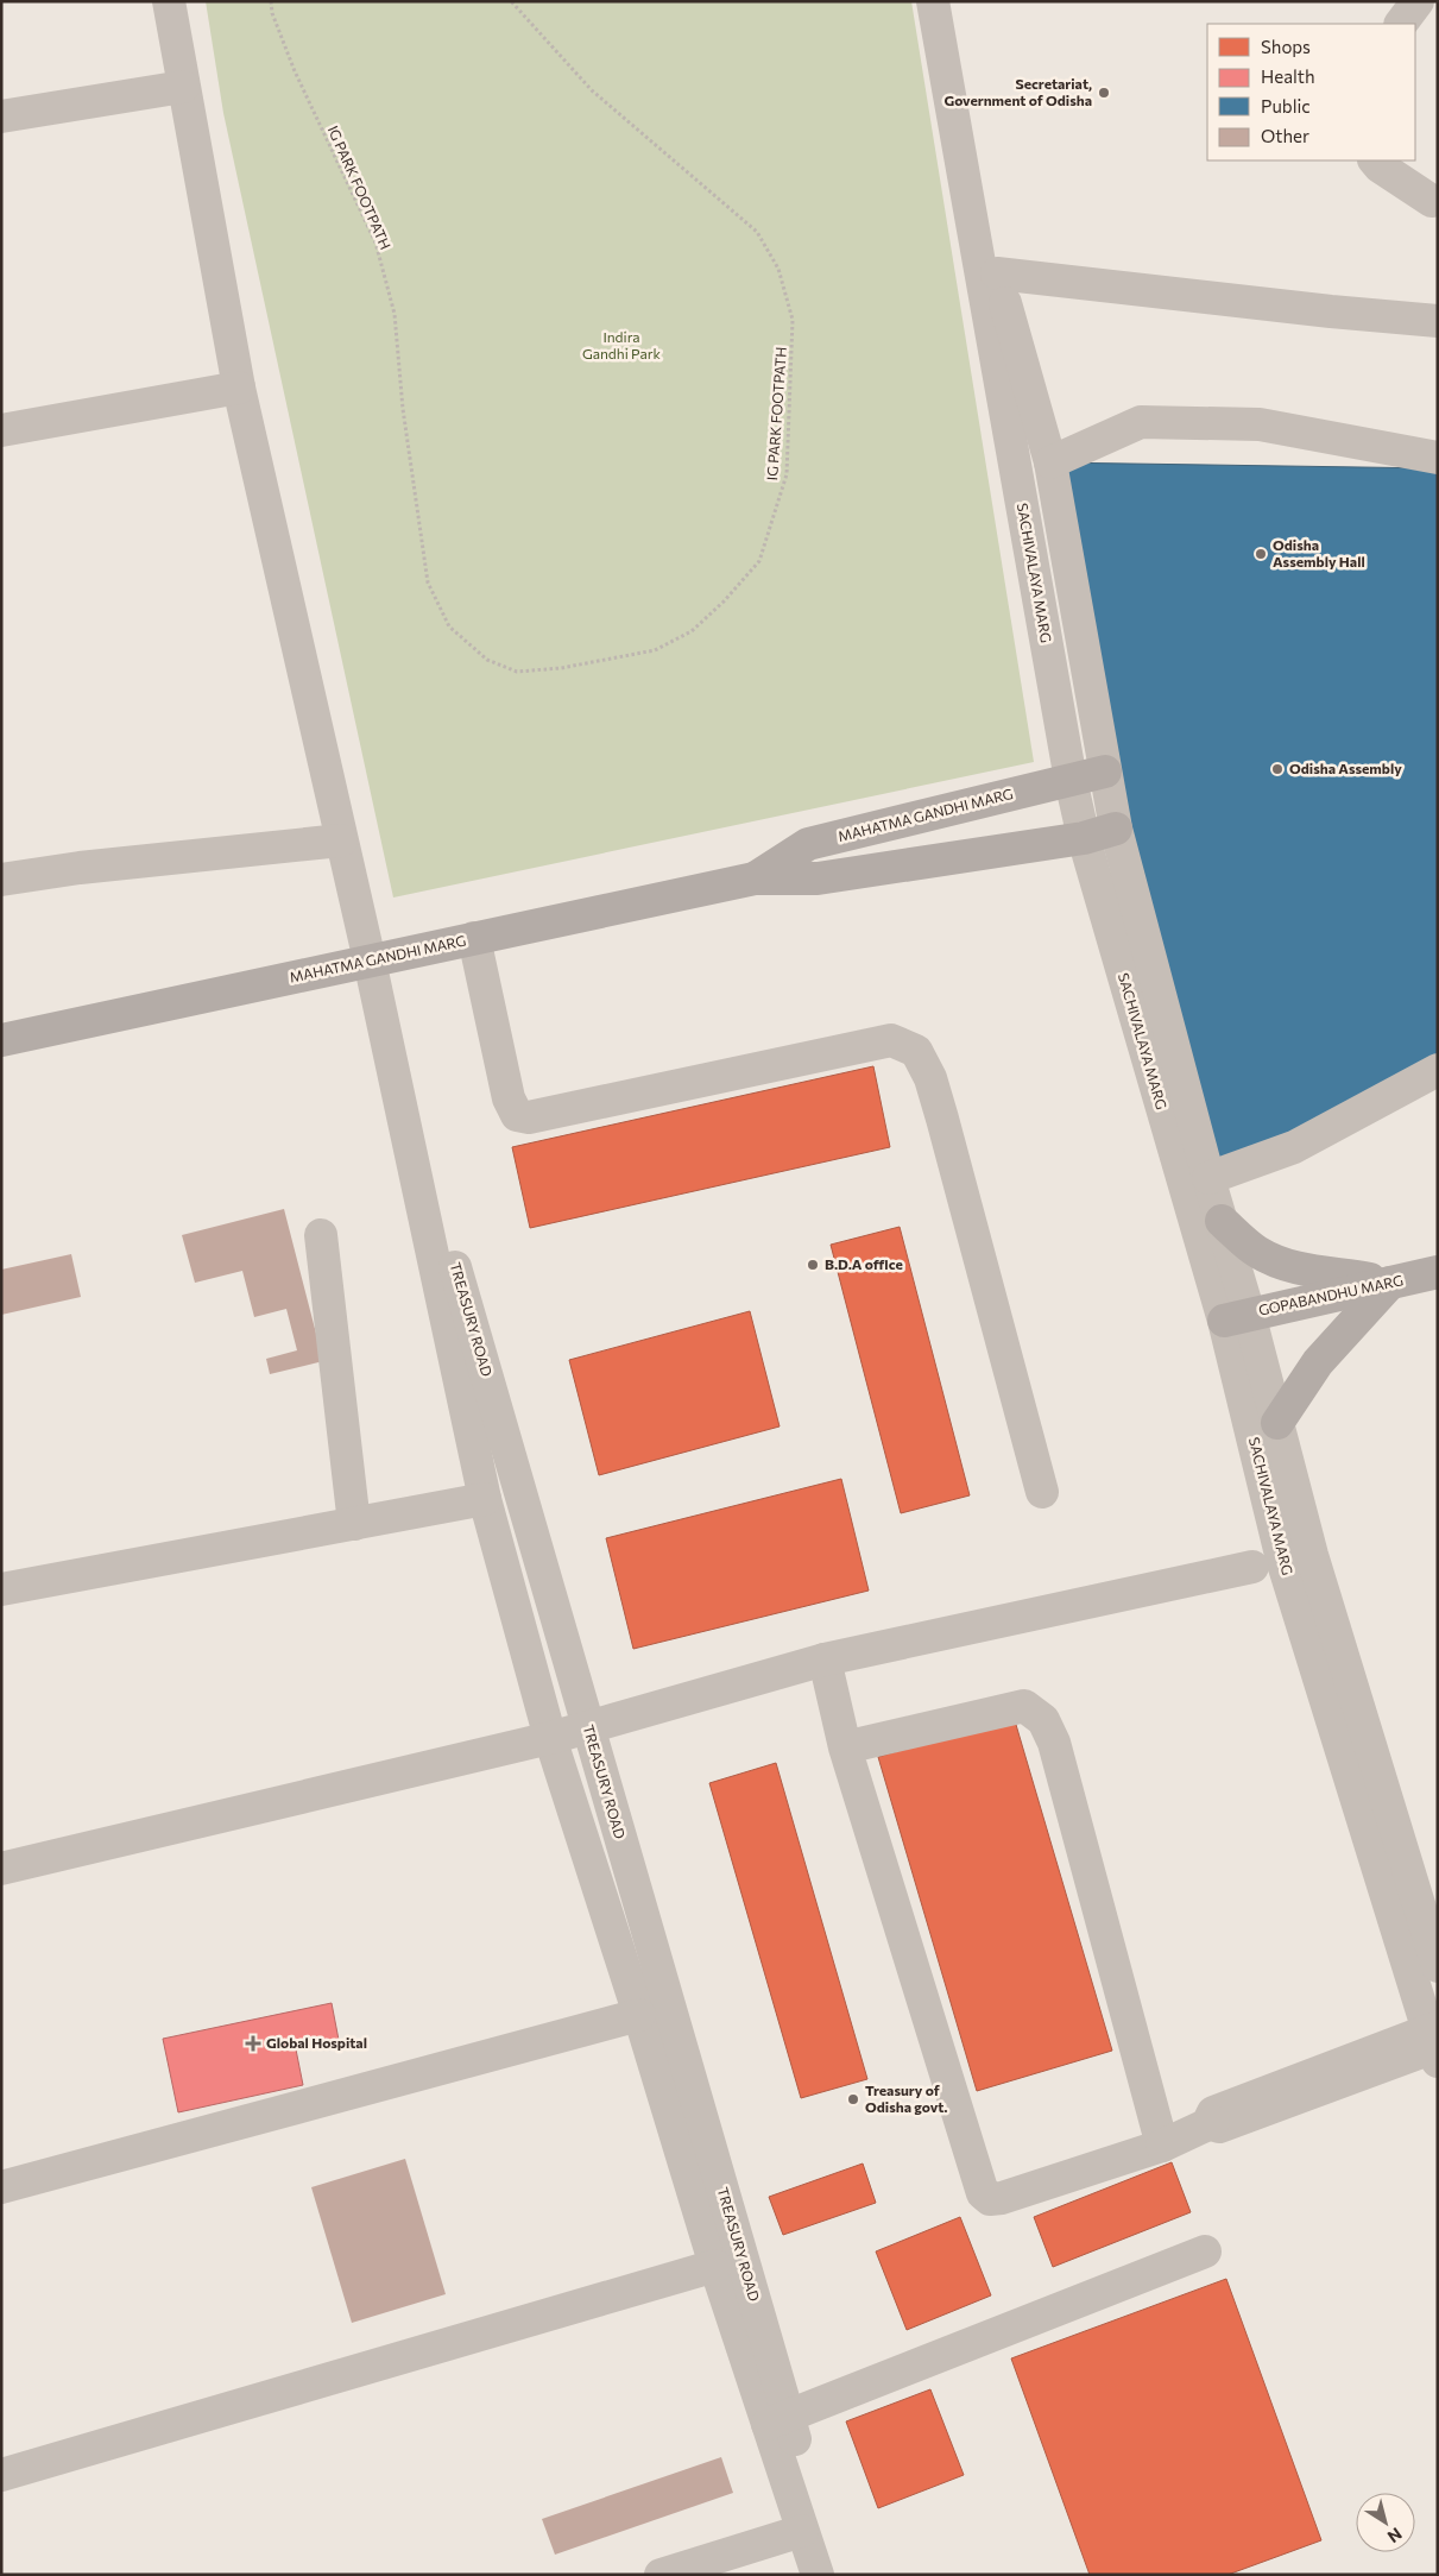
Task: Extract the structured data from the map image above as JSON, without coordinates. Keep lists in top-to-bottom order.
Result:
{
  "streets": {
    "main road": ["MAHATMA GANDHI MARG", "GOPABANDHU MARG"],
    "street": ["SACHIVALAYA MARG", "TREASURY ROAD"],
    "path": ["IG PARK FOOTPATH"]
  },
  "crossings": [
    ["SACHIVALAYA MARG", "MAHATMA GANDHI MARG"],
    ["SACHIVALAYA MARG", "GOPABANDHU MARG"],
    ["MAHATMA GANDHI MARG", "TREASURY ROAD"]
  ],
  "parks": ["Indira Gandhi Park"],
  "places": {
    "other": [
      "Secretariat, Government of Odisha",
      "Odisha Assembly Hall",
      "Odisha Assembly",
      "B.D.A office",
      "Treasury of Odisha govt."
    ],
    "health": ["Global Hospital"]
  },
  "legend": [
    "Shops",
    "Health",
    "Public",
    "Other"
  ],
  "north": "bottom right"
}
